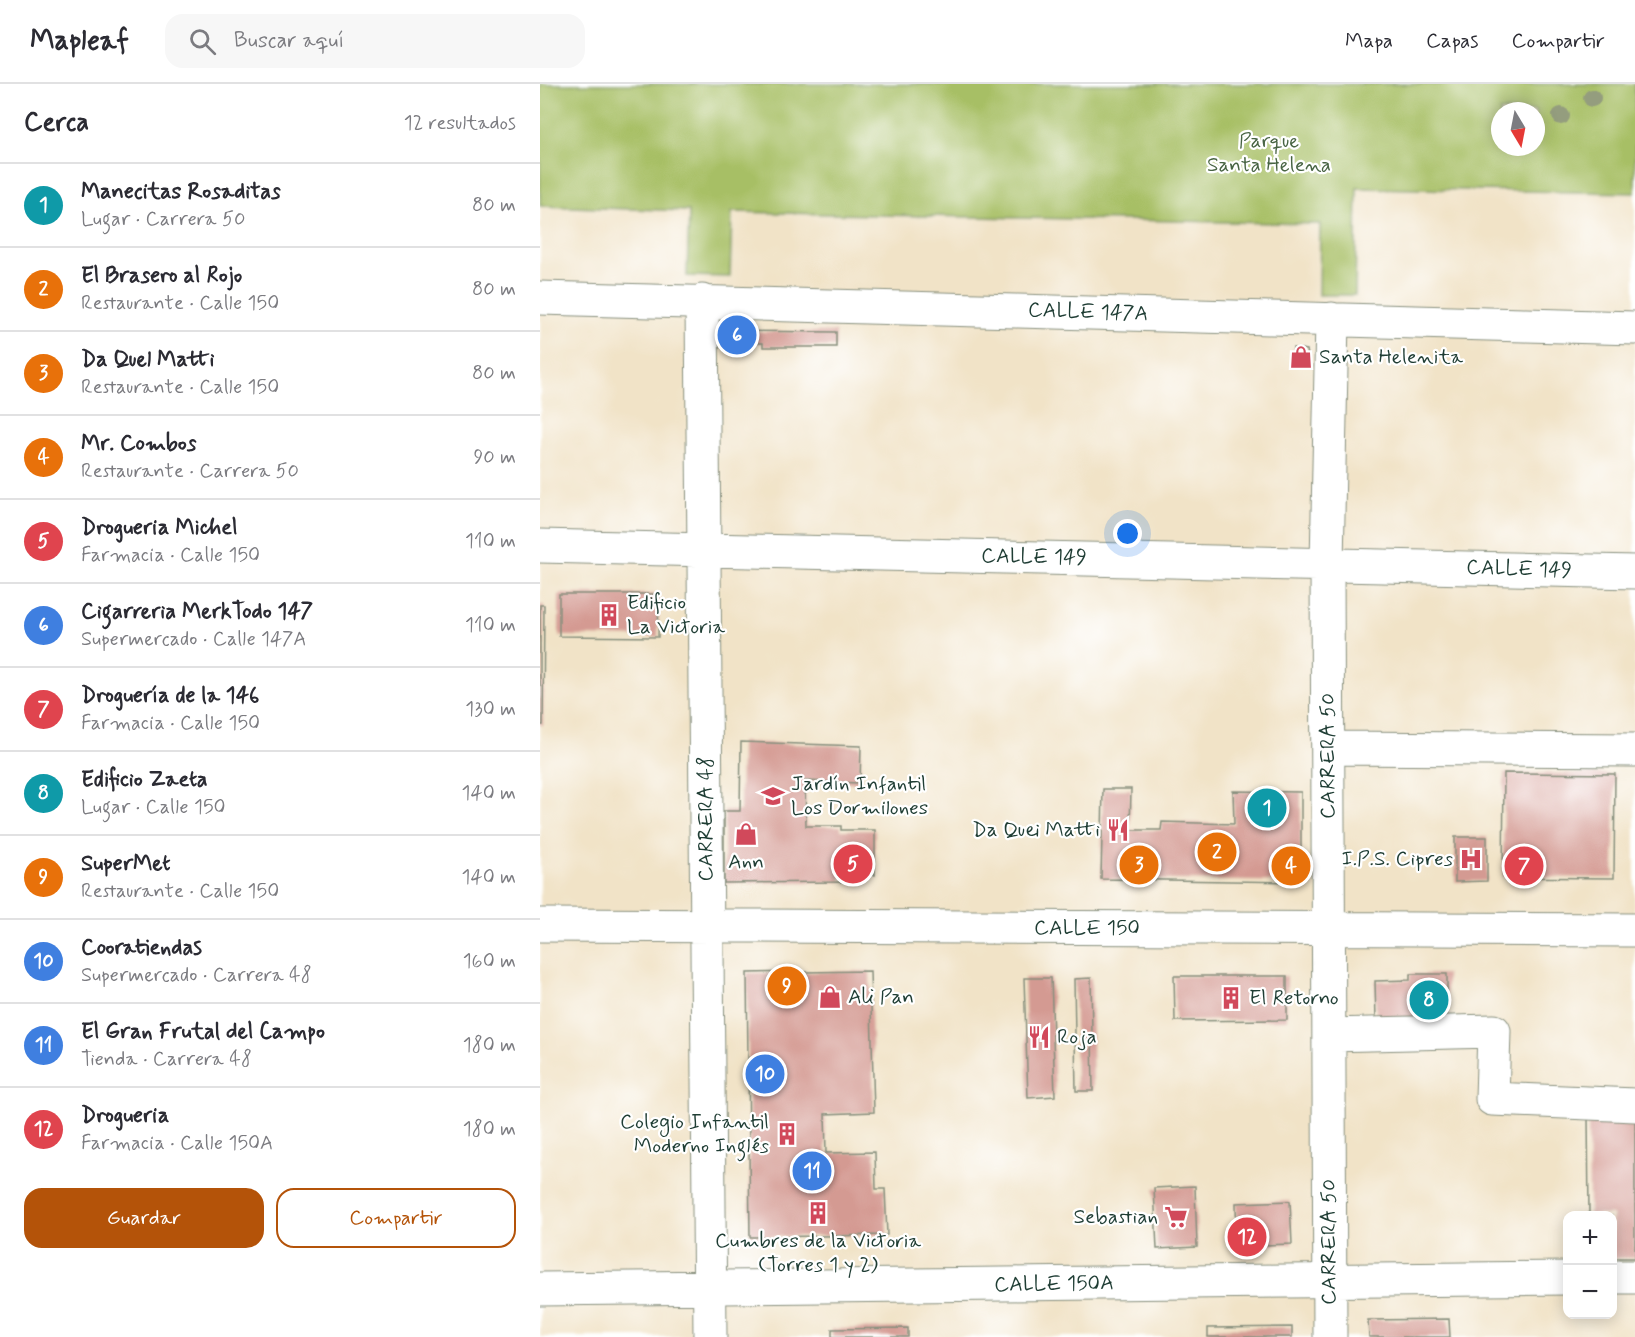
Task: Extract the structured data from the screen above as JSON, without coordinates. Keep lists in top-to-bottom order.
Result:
{
  "streets": {
    "street": [
      "CALLE 147A",
      "CALLE 149",
      "CARRERA 50",
      "CARRERA 48",
      "CALLE 150",
      "CALLE 150A"
    ]
  },
  "crossings": [
    ["CALLE 147A", "CARRERA 50"],
    ["CALLE 147A", "CARRERA 48"],
    ["CALLE 149", "CARRERA 50"],
    ["CALLE 149", "CARRERA 48"],
    ["CARRERA 50", "CALLE 150"],
    ["CARRERA 50", "CALLE 150A"],
    ["CARRERA 48", "CALLE 150"],
    ["CARRERA 48", "CALLE 150A"]
  ],
  "parks": ["Parque Santa Helena"],
  "places": {
    "shop": ["Santa Helenita", "Ann", "Ali Pan"],
    "building": [
      "Edificio La Victoria",
      "El Retorno",
      "Colegio Infantil Moderno Inglés",
      "Cumbres de la Victoria (Torres 1 y 2)"
    ],
    "school or university": ["Jardín Infantil Los Dormilones"],
    "restaurant": ["Da Quei Matti", "Roja"],
    "hospital": ["I.P.S. Cipres"],
    "supermarket": ["Sebastian"]
  },
  "north": "bottom",
  "page": {
    "header": "Mapleaf",
    "search": "Buscar aquí",
    "nav": ["Mapa", "Capas", "Compartir"],
    "heading": ["Cerca", "12 resultados"],
    "list": [
      {
        "mark": "1",
        "name": "Manecitas Rosaditas",
        "note": "Lugar · Carrera 50",
        "value": "80 m"
      },
      {
        "mark": "2",
        "name": "El Brasero al Rojo",
        "note": "Restaurante · Calle 150",
        "value": "80 m"
      },
      {
        "mark": "3",
        "name": "Da Quel Matti",
        "note": "Restaurante · Calle 150",
        "value": "80 m"
      },
      {
        "mark": "4",
        "name": "Mr. Combos",
        "note": "Restaurante · Carrera 50",
        "value": "90 m"
      },
      {
        "mark": "5",
        "name": "Drogueria Michel",
        "note": "Farmacia · Calle 150",
        "value": "110 m"
      },
      {
        "mark": "6",
        "name": "Cigarreria MerkTodo 147",
        "note": "Supermercado · Calle 147A",
        "value": "110 m"
      },
      {
        "mark": "7",
        "name": "Droguería de la 146",
        "note": "Farmacia · Calle 150",
        "value": "130 m"
      },
      {
        "mark": "8",
        "name": "Edificio Zaeta",
        "note": "Lugar · Calle 150",
        "value": "140 m"
      },
      {
        "mark": "9",
        "name": "SuperMet",
        "note": "Restaurante · Calle 150",
        "value": "140 m"
      },
      {
        "mark": "10",
        "name": "Cooratiendas",
        "note": "Supermercado · Carrera 48",
        "value": "160 m"
      },
      {
        "mark": "11",
        "name": "El Gran Frutal del Campo",
        "note": "Tienda · Carrera 48",
        "value": "180 m"
      },
      {
        "mark": "12",
        "name": "Drogueria",
        "note": "Farmacia · Calle 150A",
        "value": "180 m"
      }
    ],
    "pins": [
      "6",
      "1",
      "2",
      "5",
      "3",
      "4",
      "7",
      "9",
      "8",
      "10",
      "11",
      "12"
    ],
    "buttons": ["Guardar", "Compartir"],
    "map_buttons": ["+", "−"]
  }
}
